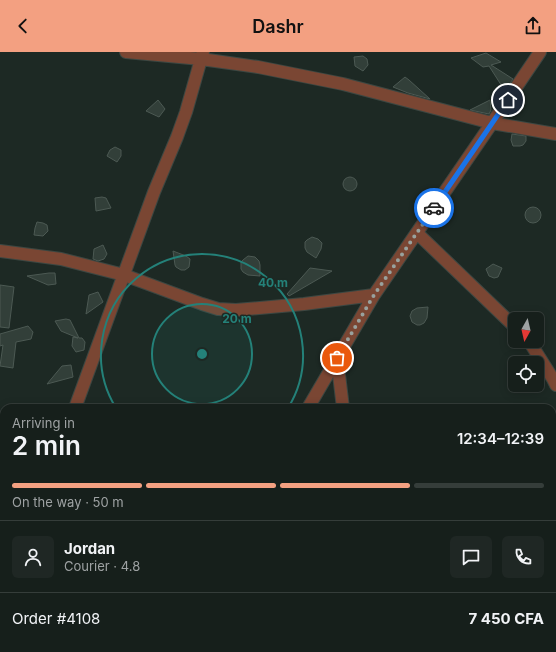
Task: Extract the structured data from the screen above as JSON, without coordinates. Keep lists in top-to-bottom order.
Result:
{
  "north": "bottom",
  "page": {
    "header": "Dashr",
    "heading": ["2 min", "Arriving in", "12:34–12:39"],
    "panel": [
      "Jordan",
      "Courier · 4.8",
      "Order #4108",
      "7 450 CFA"
    ],
    "bar": "On the way · 50 m"
  },
  "rings": ["40 m", "20 m"]
}
